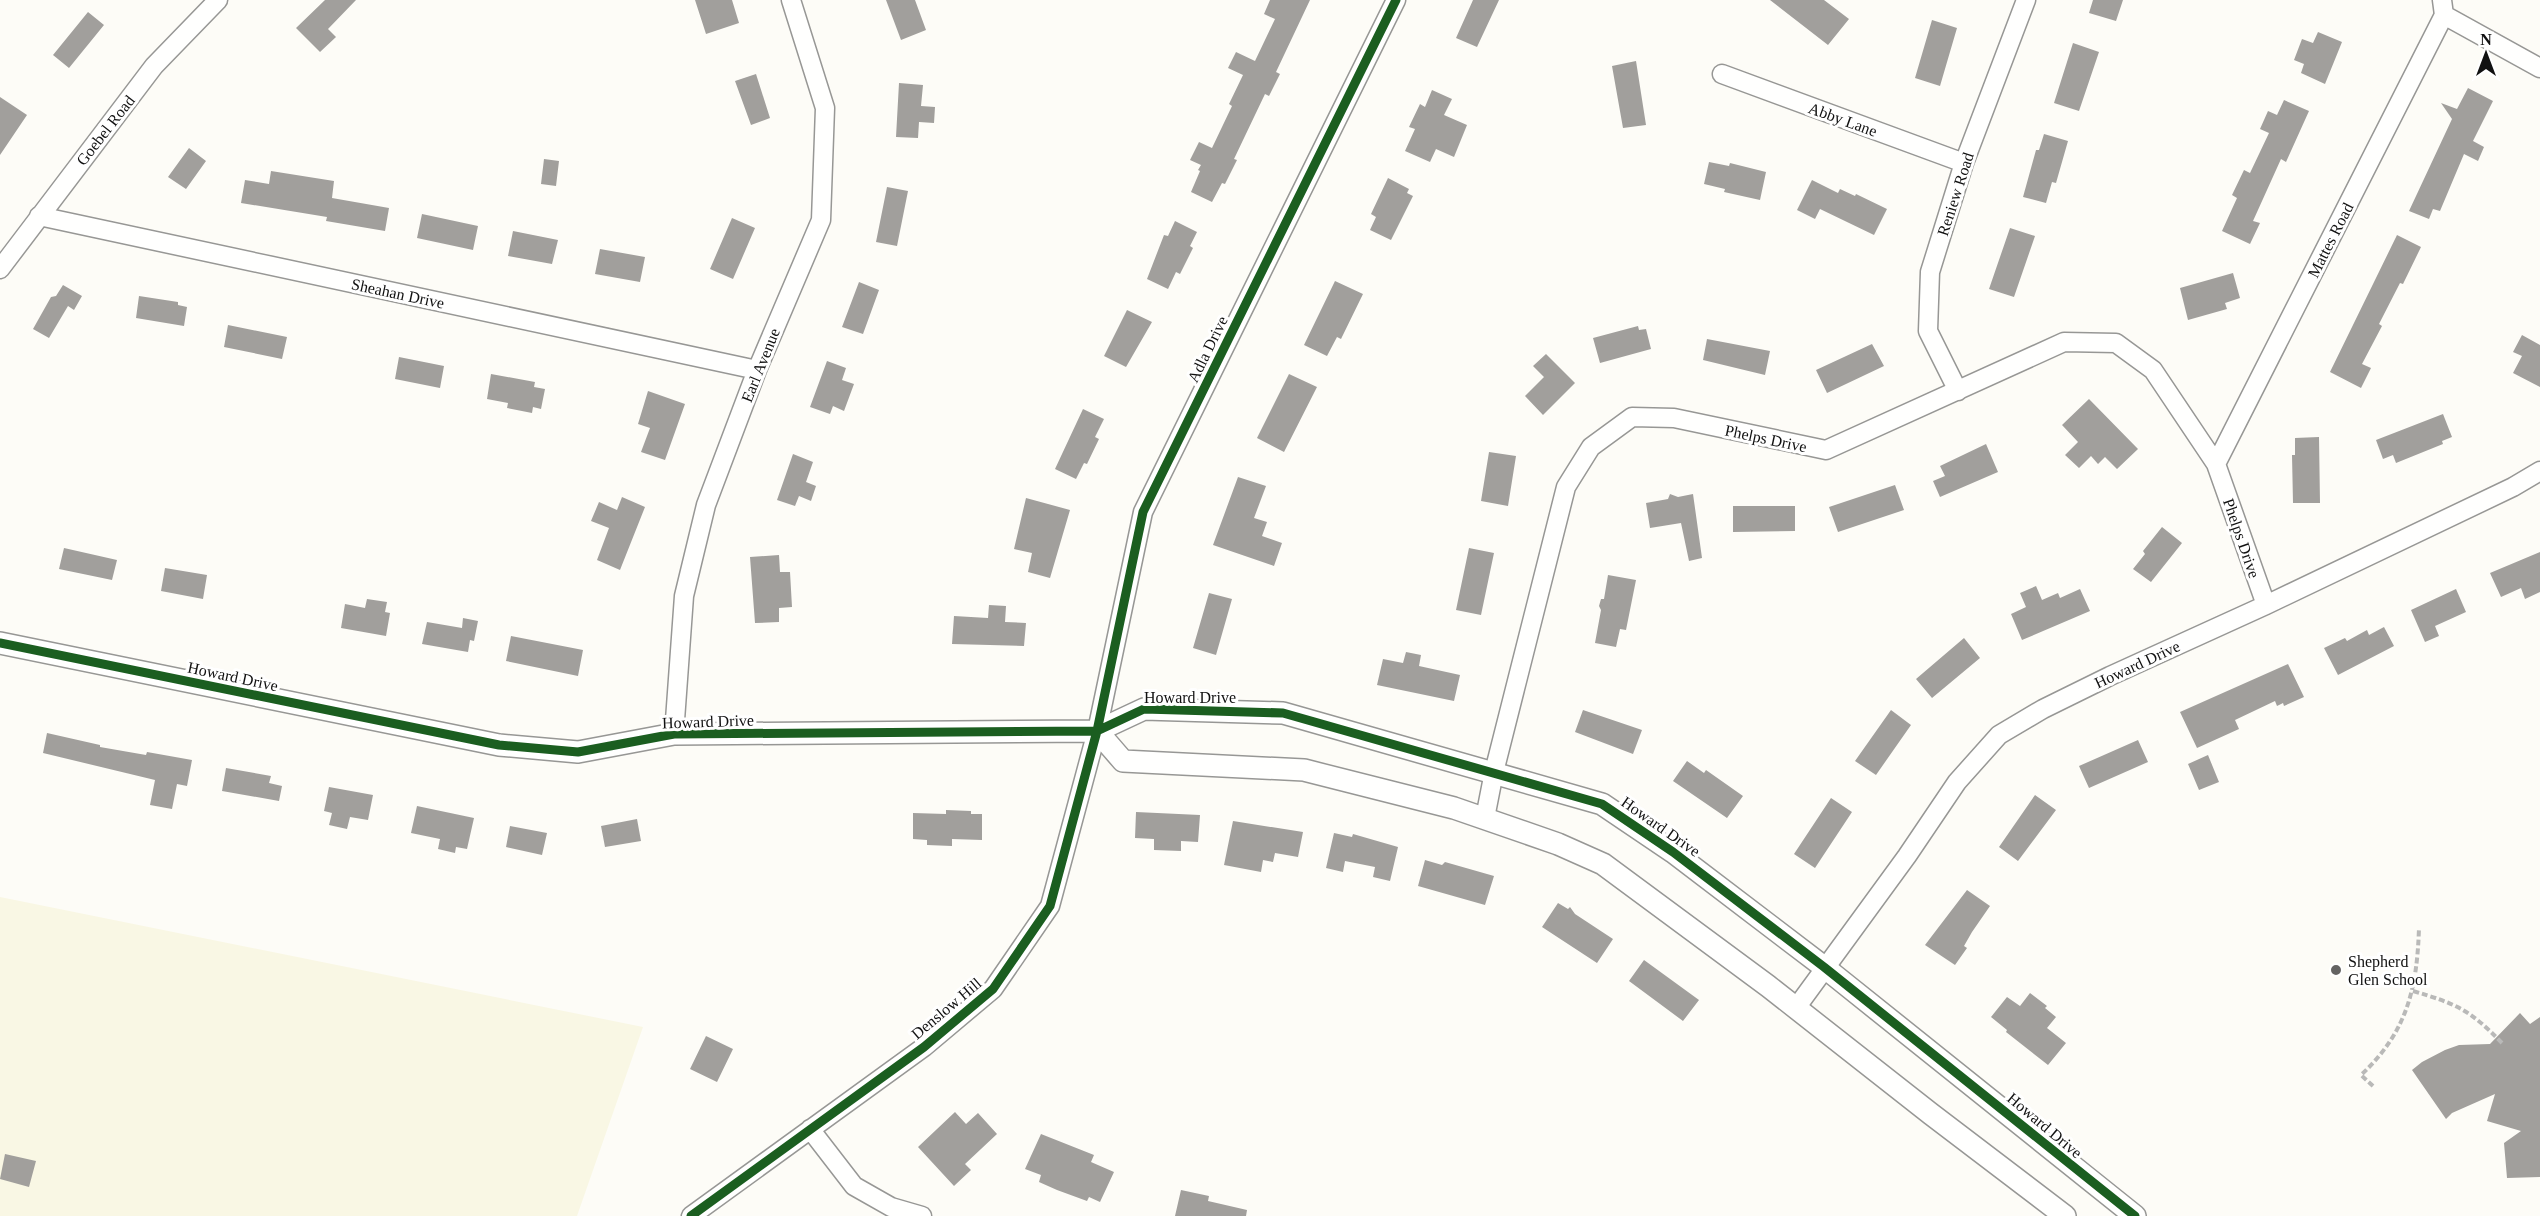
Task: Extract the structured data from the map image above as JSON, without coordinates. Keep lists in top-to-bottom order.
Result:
{
  "streets": {
    "street": [
      "Abby Lane",
      "Goebel Road",
      "Reniew Road",
      "Mattes Road",
      "Sheahan Drive",
      "Adla Drive",
      "Earl Avenue",
      "Phelps Drive",
      "Howard Drive",
      "Denslow Hill"
    ]
  },
  "crossings": [
    ["Abby Lane", "Reniew Road"],
    ["Goebel Road", "Sheahan Drive"],
    ["Reniew Road", "Phelps Drive"],
    ["Mattes Road", "Phelps Drive"],
    ["Sheahan Drive", "Earl Avenue"],
    ["Adla Drive", "Howard Drive"],
    ["Adla Drive", "Denslow Hill"],
    ["Earl Avenue", "Howard Drive"],
    ["Phelps Drive", "Howard Drive"],
    ["Howard Drive", "Denslow Hill"]
  ],
  "places": ["Shepherd Glen School"],
  "north": "top"
}
